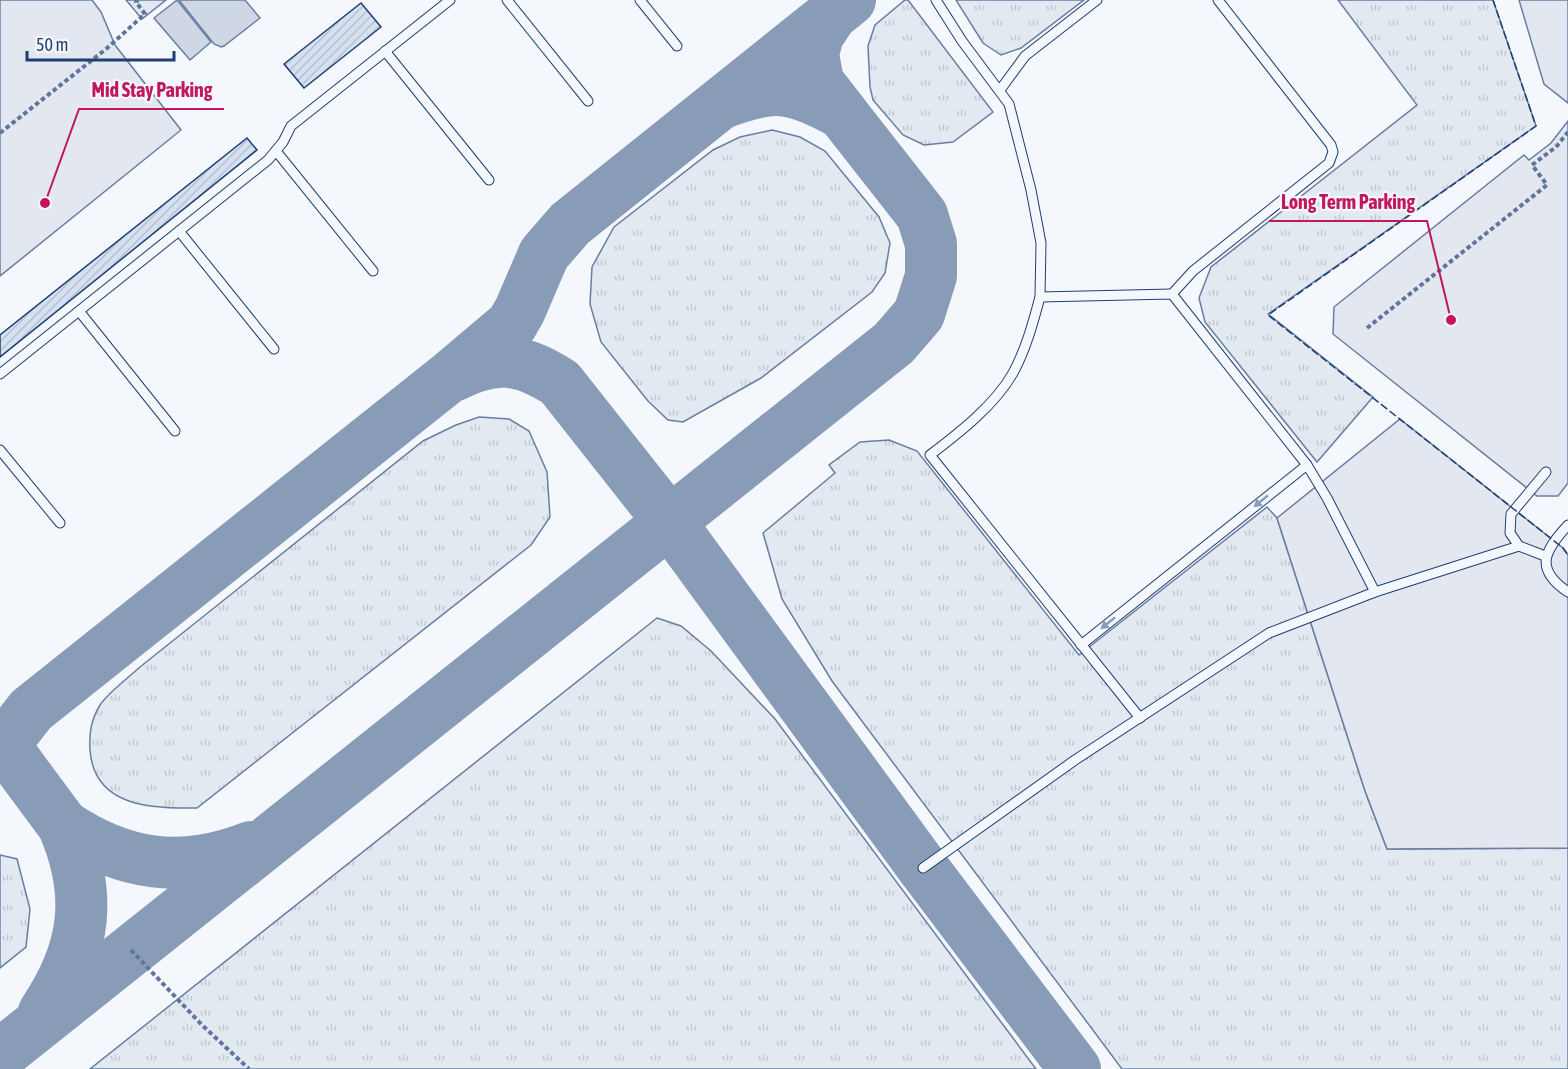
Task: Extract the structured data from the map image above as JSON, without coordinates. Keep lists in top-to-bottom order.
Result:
{
  "places": ["Mid Stay Parking", "Long Term Parking"],
  "scale_bar": "50 m"
}
